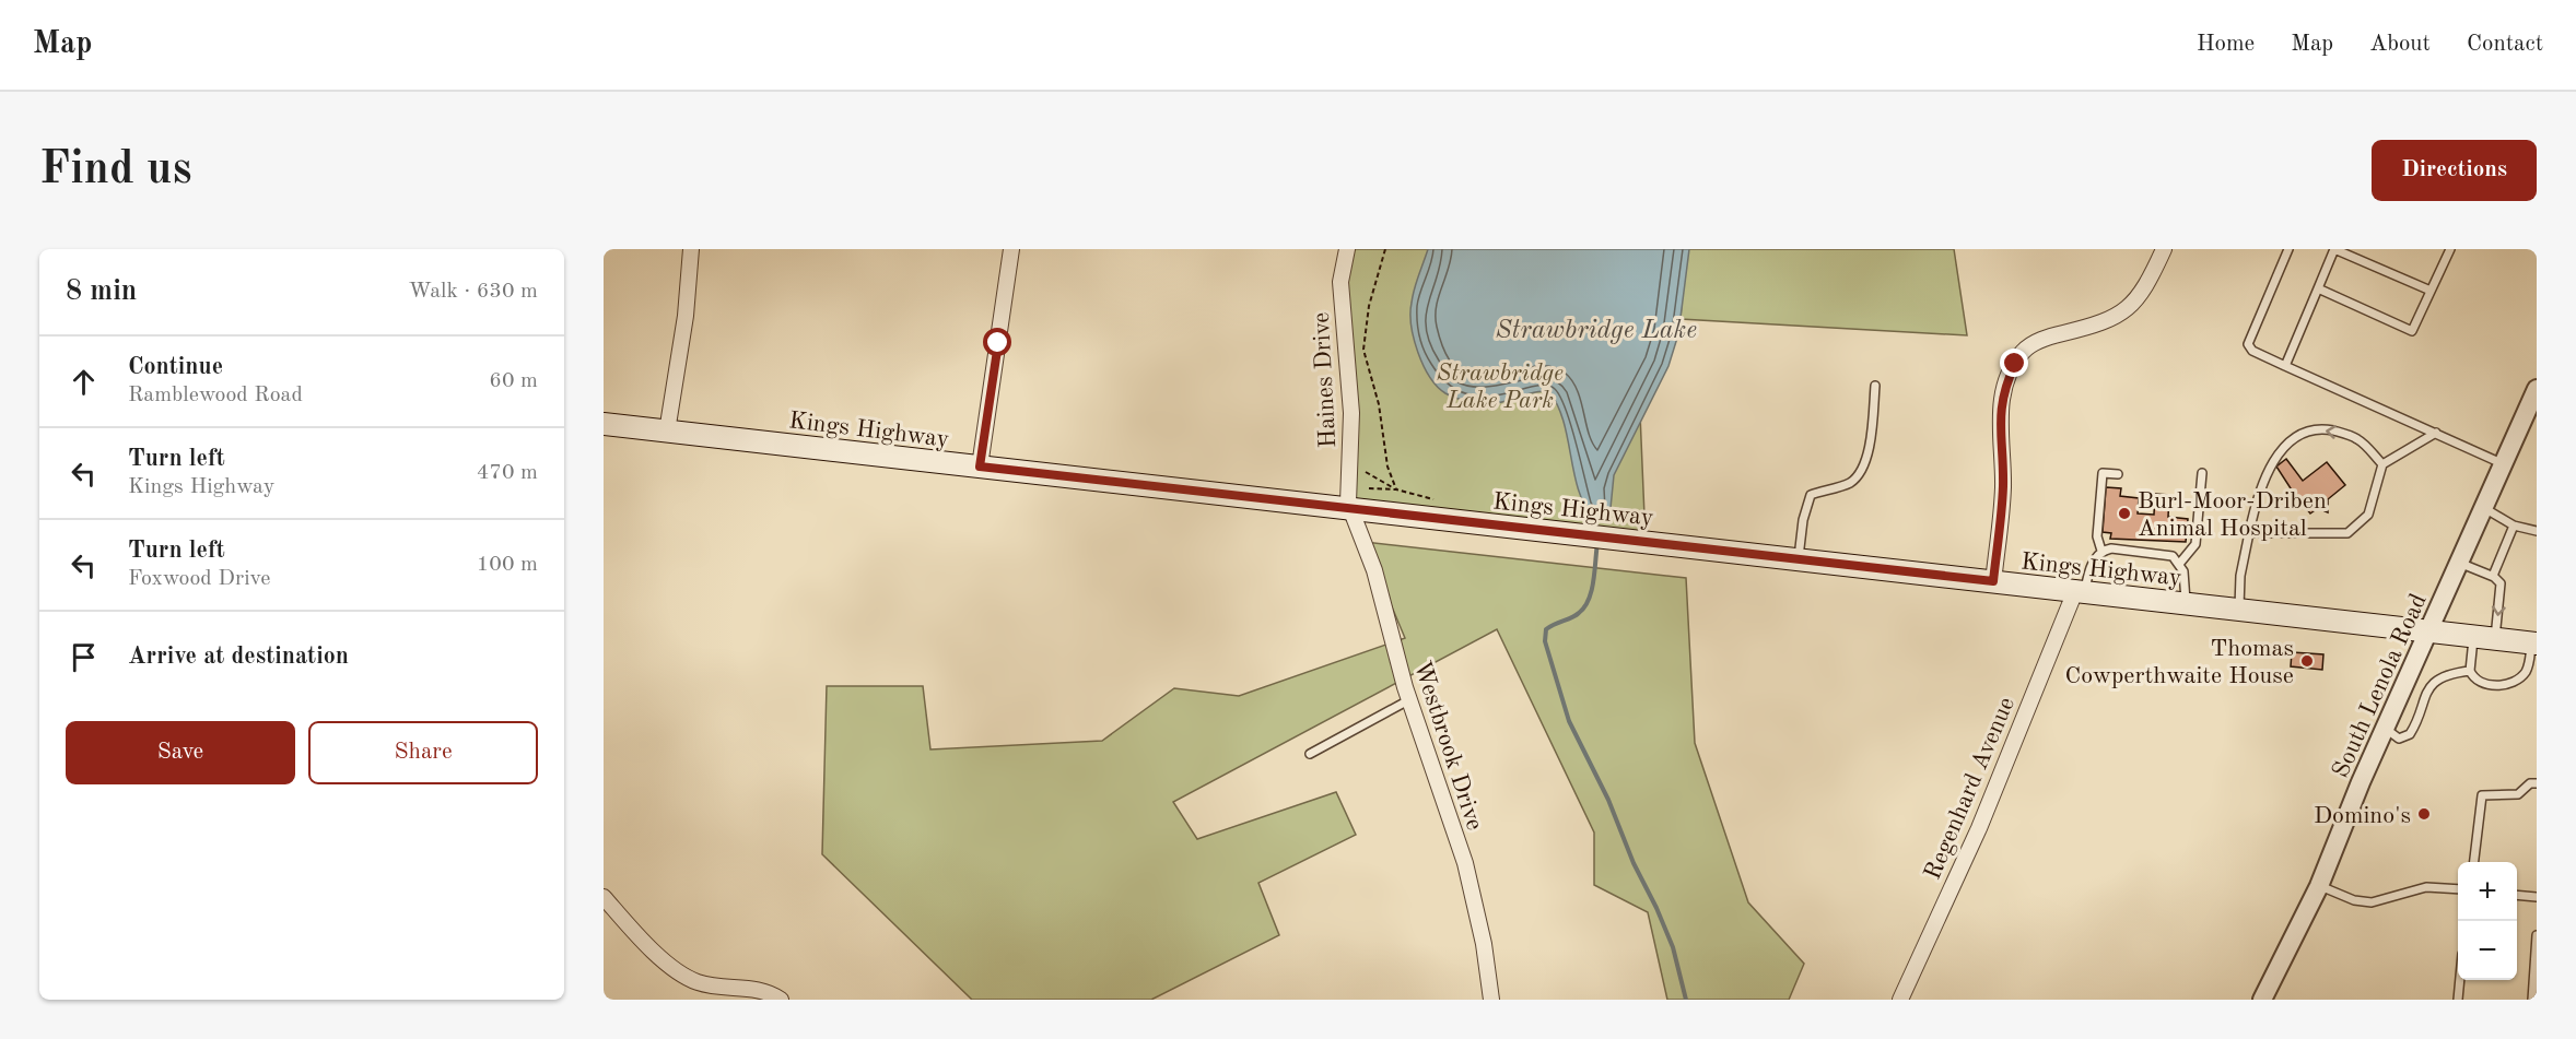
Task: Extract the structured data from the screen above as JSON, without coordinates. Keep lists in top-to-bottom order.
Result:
{
  "streets": {
    "main road": ["Kings Highway"],
    "street": [
      "Haines Drive",
      "South Lenola Road",
      "Westbrook Drive",
      "Regenhard Avenue"
    ]
  },
  "crossings": [
    ["Haines Drive", "Kings Highway"],
    ["Haines Drive", "Westbrook Drive"],
    ["Kings Highway", "South Lenola Road"],
    ["Kings Highway", "Westbrook Drive"],
    ["Kings Highway", "Regenhard Avenue"]
  ],
  "water": ["Strawbridge Lake"],
  "parks": ["Strawbridge Lake Park"],
  "places": ["Burl-Moor-Driben Animal Hospital", "Thomas Cowperthwaite House", "Domino's"],
  "page": {
    "header": "Map",
    "nav": [
      "Home",
      "Map",
      "About",
      "Contact"
    ],
    "buttons": [
      "Directions",
      ["Save", "Share"]
    ],
    "title": "Find us",
    "heading": ["8 min", "Walk · 630 m"],
    "list": [
      ["Continue", "Ramblewood Road", "60 m"],
      ["Turn left", "Kings Highway", "470 m"],
      ["Turn left", "Foxwood Drive", "100 m"],
      "Arrive at destination"
    ],
    "map_buttons": ["+", "−"]
  }
}
